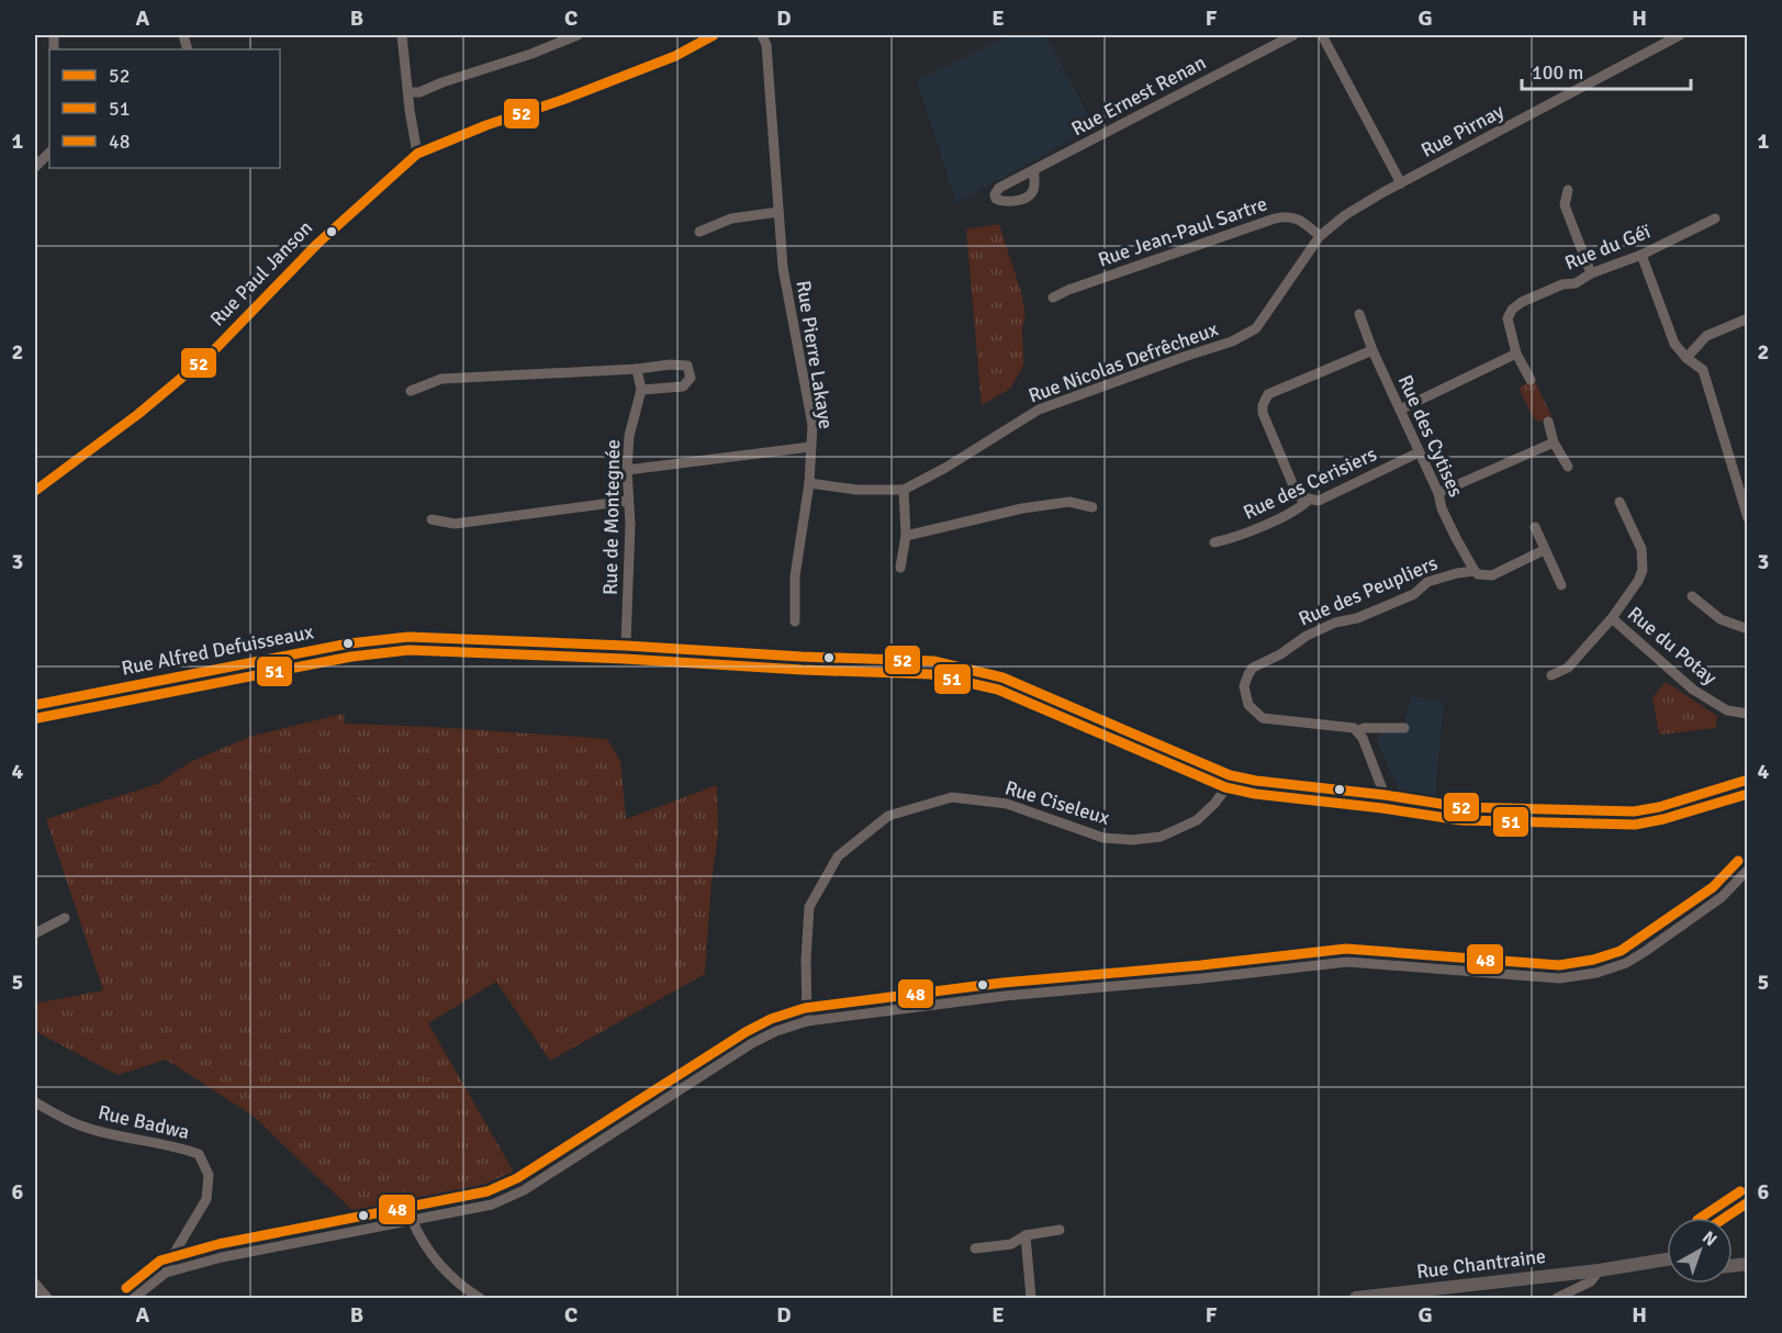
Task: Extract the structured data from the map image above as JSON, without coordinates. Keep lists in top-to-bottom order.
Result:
{
  "streets": {
    "street": [
      "Rue Ernest Renan",
      "Rue Pirnay",
      "Rue Jean-Paul Sartre",
      "Rue du Géï",
      "Rue Paul Janson",
      "Rue Pierre Lakaye",
      "Rue Nicolas Defrêcheux",
      "Rue des Cytises",
      "Rue des Cerisiers",
      "Rue de Montegnée",
      "Rue des Peupliers",
      "Rue du Potay",
      "Rue Alfred Defuisseaux",
      "Rue Ciseleux",
      "Rue Badwa",
      "Rue Chantraine"
    ]
  },
  "crossings": [
    ["Rue Pirnay", "Rue Nicolas Defrêcheux"],
    ["Rue Jean-Paul Sartre", "Rue Nicolas Defrêcheux"],
    ["Rue Pierre Lakaye", "Rue Nicolas Defrêcheux"],
    ["Rue des Cytises", "Rue des Cerisiers"],
    ["Rue des Cytises", "Rue des Peupliers"],
    ["Rue de Montegnée", "Rue Alfred Defuisseaux"],
    ["Rue Alfred Defuisseaux", "Rue Ciseleux"]
  ],
  "lines": ["transit line 52", "transit line 51", "transit line 48"],
  "legend": ["52", "51", "48"],
  "scale_bar": "100 m",
  "north": "top right",
  "grid": {
    "columns": [
      "A",
      "B",
      "C",
      "D",
      "E",
      "F",
      "G",
      "H"
    ],
    "rows": [
      "1",
      "2",
      "3",
      "4",
      "5",
      "6"
    ]
  }
}
